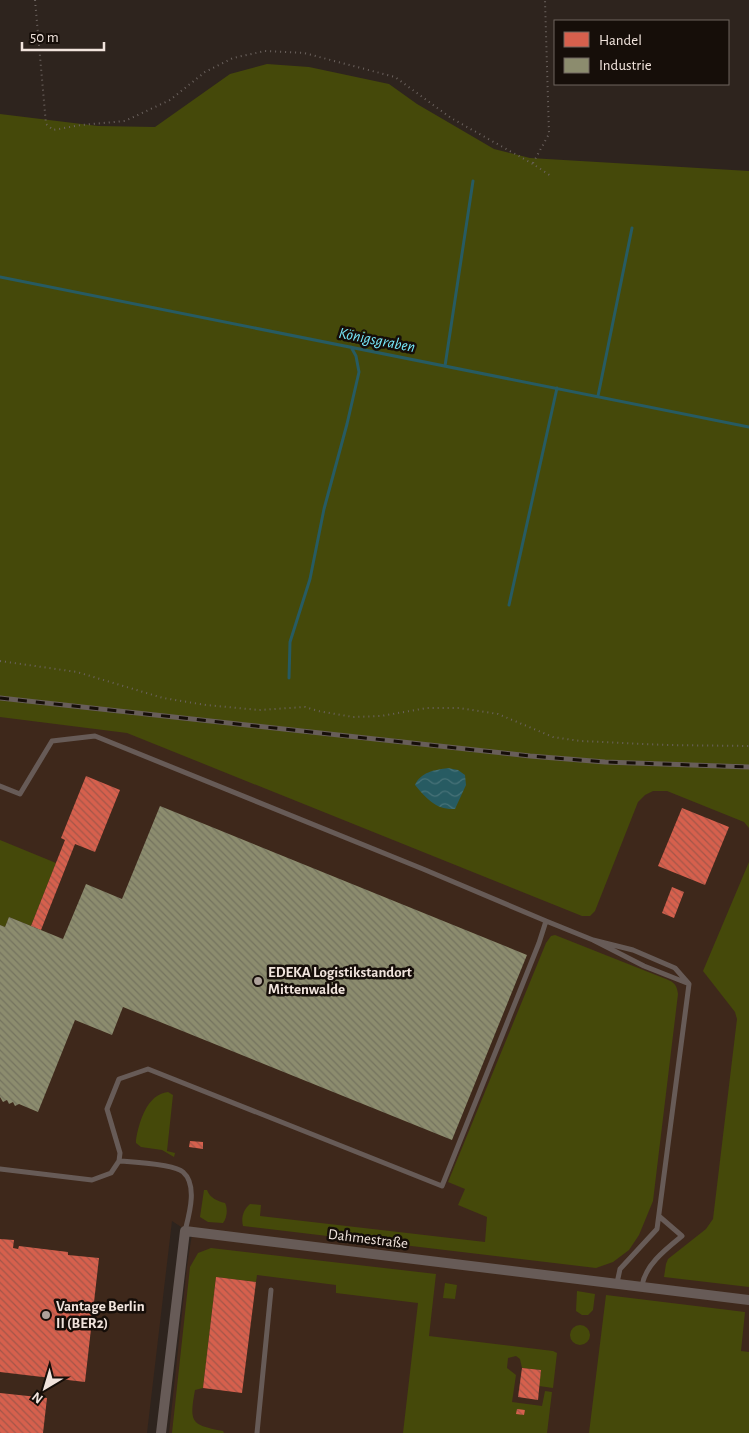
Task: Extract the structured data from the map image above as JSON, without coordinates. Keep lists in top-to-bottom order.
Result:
{
  "streets": {
    "street": ["Dahmestraße"]
  },
  "water": ["Königsgraben"],
  "places": ["EDEKA Logistikstandort Mittenwalde", "Vantage Berlin II (BER2)"],
  "legend": ["Handel", "Industrie"],
  "scale_bar": "50 m",
  "north": "bottom left"
}
